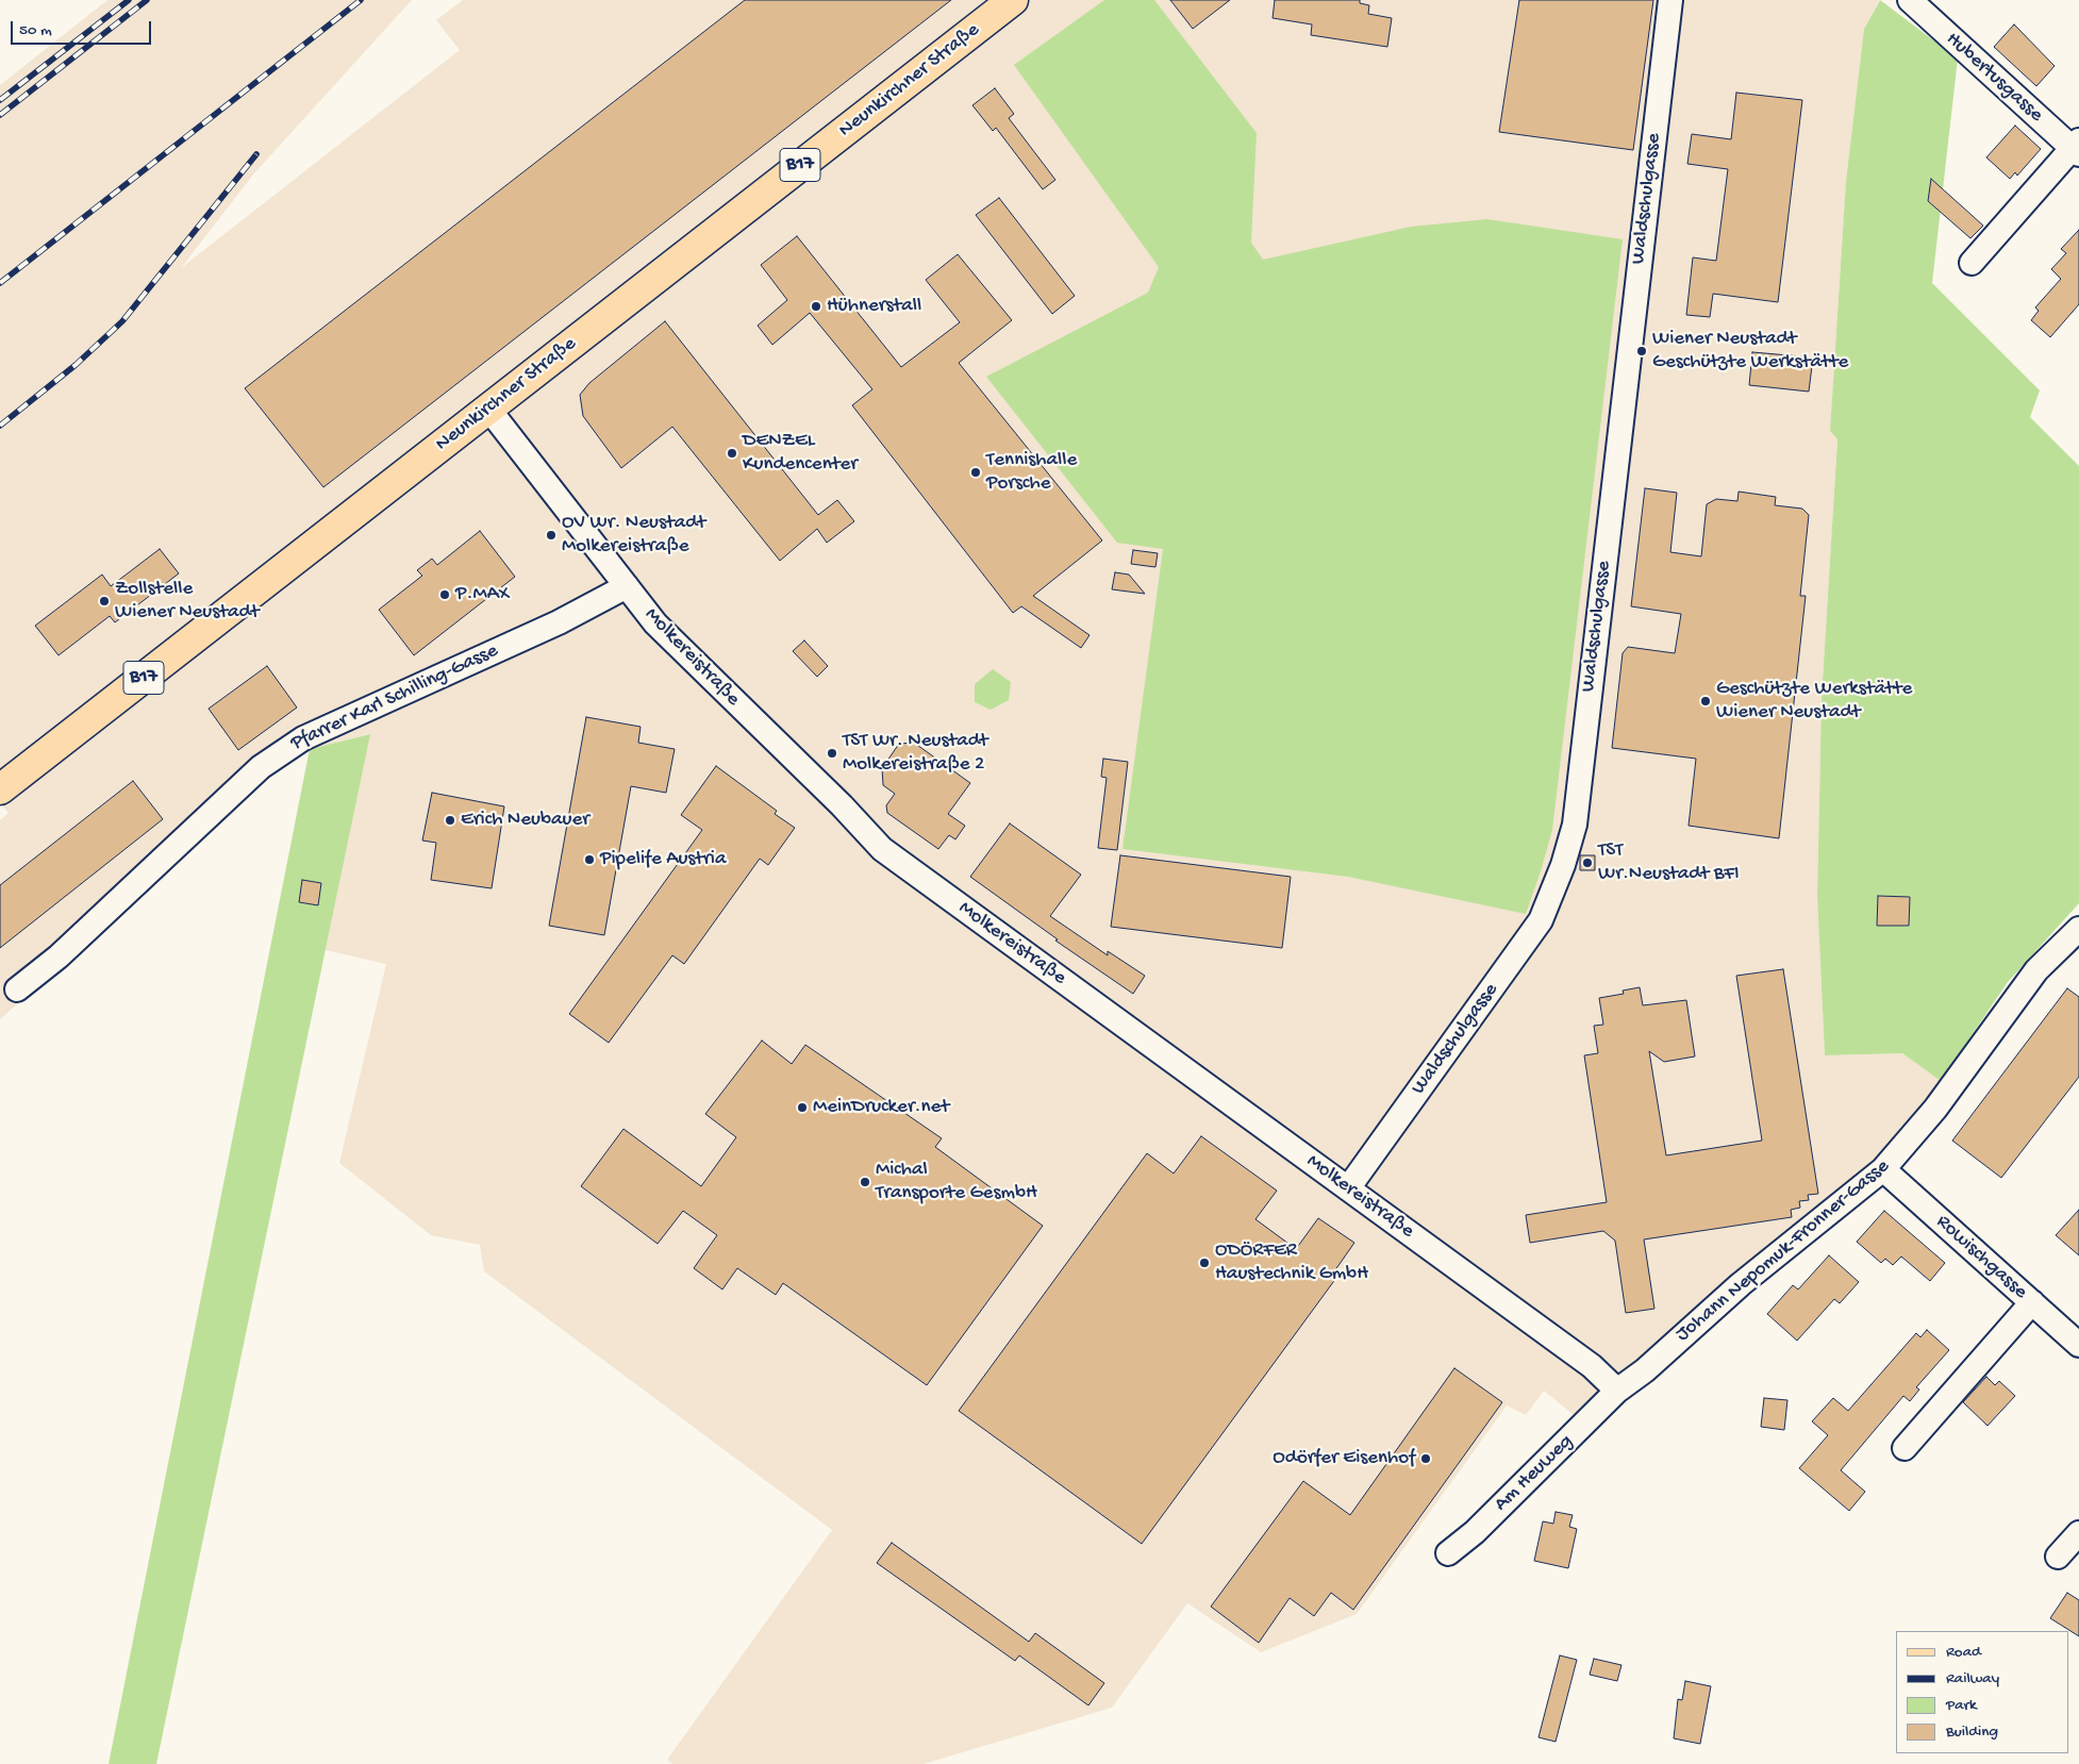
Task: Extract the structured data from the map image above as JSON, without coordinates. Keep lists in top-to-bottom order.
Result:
{
  "streets": {
    "main road": ["Neunkirchner Straße", "B17"],
    "street": [
      "Hubertusgasse",
      "Waldschulgasse",
      "Molkereistraße",
      "Pfarrer Karl Schilling-Gasse",
      "Johann Nepomuk-Fronner-Gasse",
      "Rowischgasse",
      "Am Heuweg"
    ]
  },
  "crossings": [
    ["Neunkirchner Straße", "Molkereistraße"],
    ["Waldschulgasse", "Molkereistraße"],
    ["Molkereistraße", "Pfarrer Karl Schilling-Gasse"],
    ["Molkereistraße", "Johann Nepomuk-Fronner-Gasse"],
    ["Molkereistraße", "Am Heuweg"],
    ["Johann Nepomuk-Fronner-Gasse", "Rowischgasse"],
    ["Johann Nepomuk-Fronner-Gasse", "Am Heuweg"]
  ],
  "places": [
    "Hühnerstall",
    "Wiener Neustadt Geschützte Werkstätte",
    "DENZEL Kundencenter",
    "Tennishalle Porsche",
    "OV Wr. Neustadt Molkereistraße",
    "P.MAX",
    "Zollstelle Wiener Neustadt",
    "Geschützte Werkstätte Wiener Neustadt",
    "TST Wr. Neustadt Molkereistraße 2",
    "Erich Neubauer",
    "Pipelife Austria",
    "TST Wr.Neustadt BFI",
    "MeinDrucker.net",
    "Michal Transporte GesmbH",
    "ODÖRFER Haustechnik GmbH",
    "Odörfer Eisenhof"
  ],
  "legend": [
    "Road",
    "Railway",
    "Park",
    "Building"
  ],
  "scale_bar": "50 m"
}
